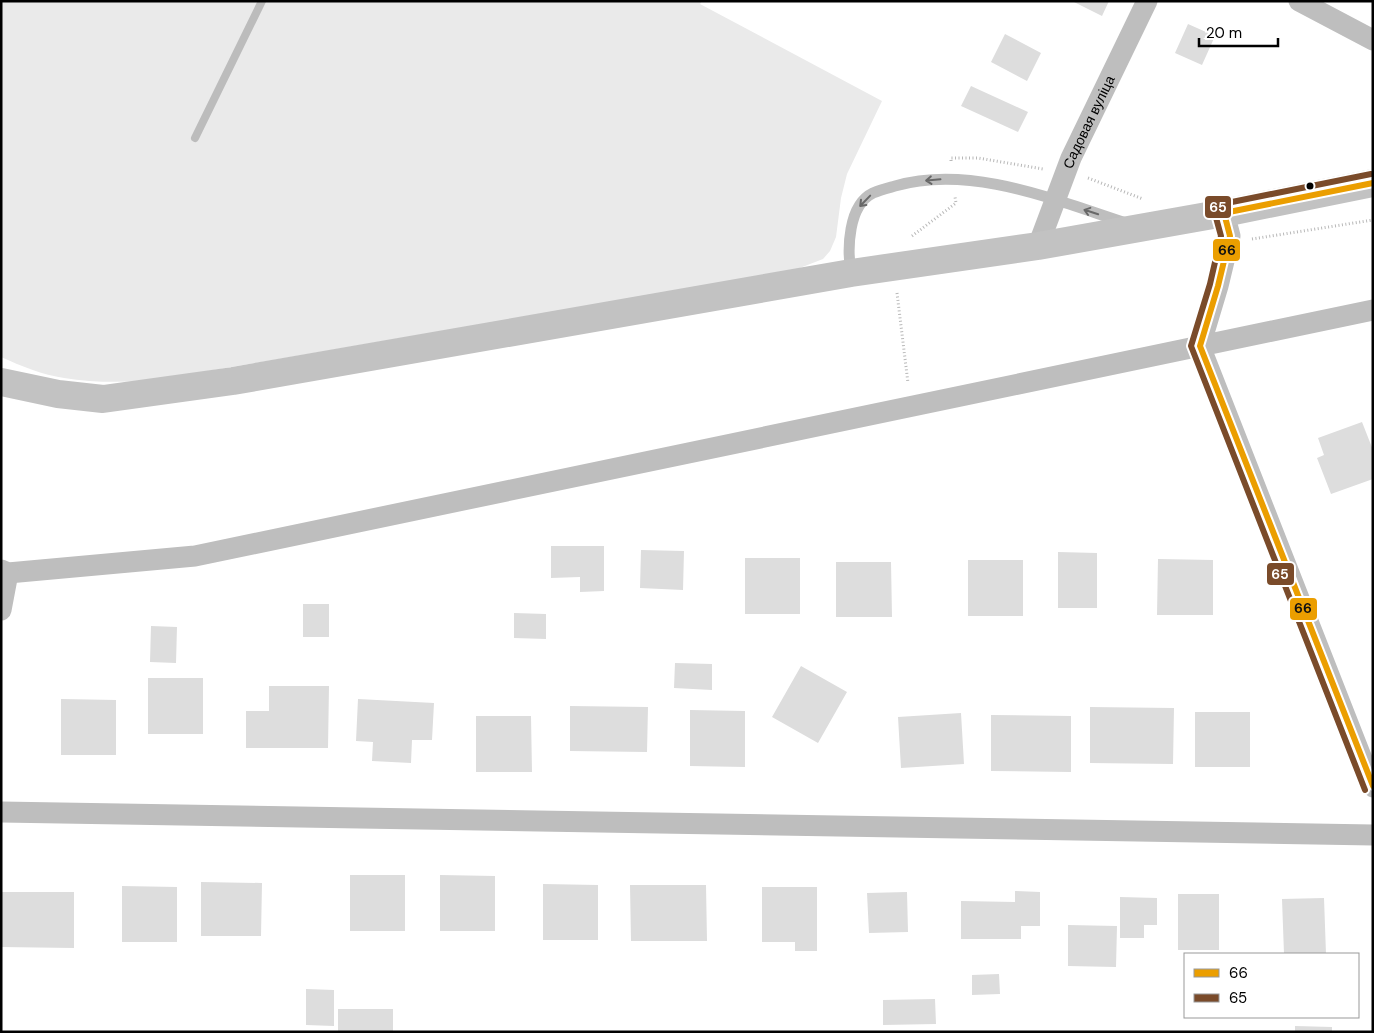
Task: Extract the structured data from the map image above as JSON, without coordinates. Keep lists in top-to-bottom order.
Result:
{
  "streets": {
    "street": ["Садовая вуліца"]
  },
  "lines": ["transit line 65", "transit line 66"],
  "legend": ["66", "65"],
  "scale_bar": "20 m"
}
